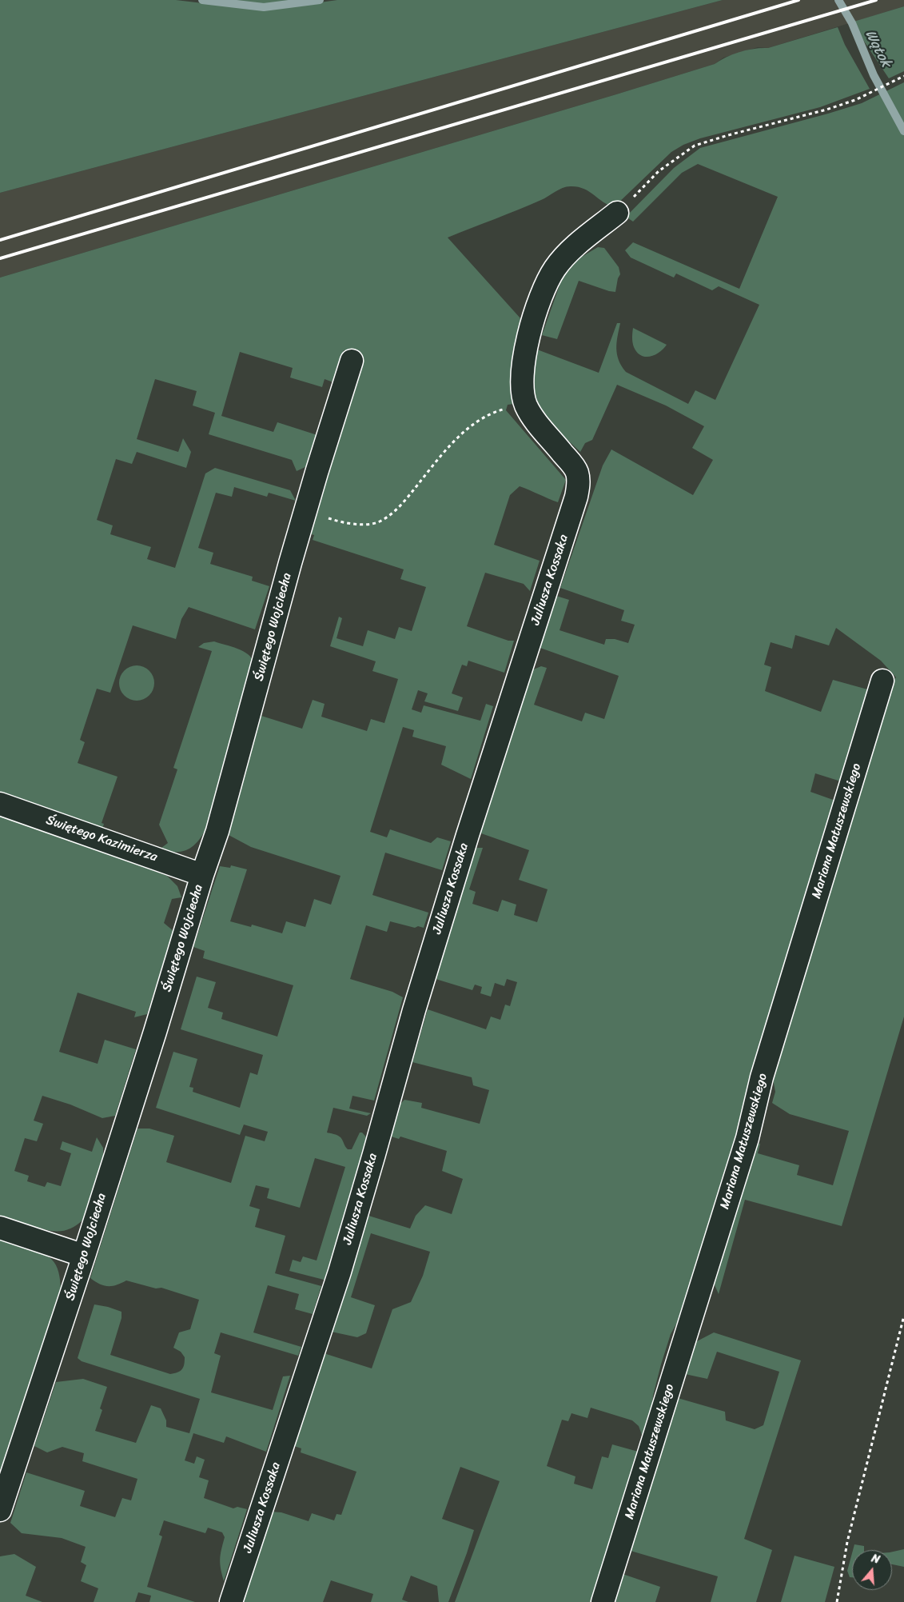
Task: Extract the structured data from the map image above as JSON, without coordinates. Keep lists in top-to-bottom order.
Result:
{
  "streets": {
    "street": [
      "Juliusza Kossaka",
      "Świętego Wojciecha",
      "Mariana Matuszewskiego",
      "Świętego Kazimierza"
    ]
  },
  "crossings": [
    ["Świętego Wojciecha", "Świętego Kazimierza"]
  ],
  "water": ["Wątok"],
  "north": "top"
}
